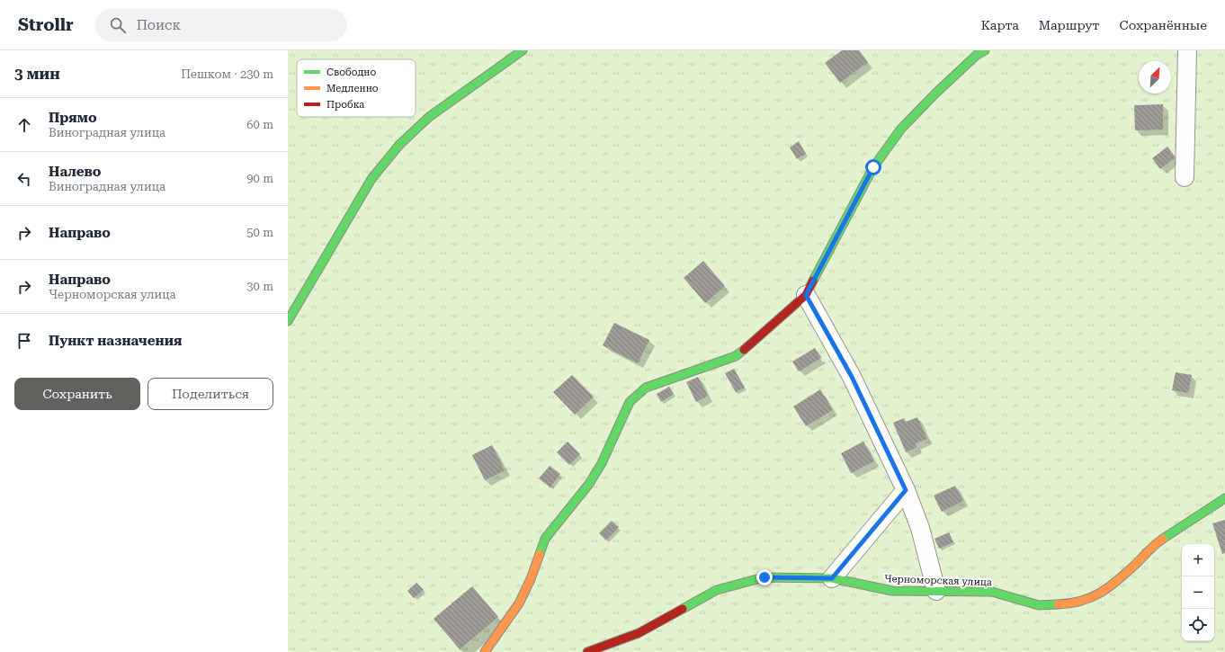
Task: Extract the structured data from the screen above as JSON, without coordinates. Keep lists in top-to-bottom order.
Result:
{
  "streets": {
    "street": ["Черноморская улица"]
  },
  "legend": ["Свободно", "Медленно", "Пробка"],
  "north": "top right",
  "page": {
    "header": "Strollr",
    "search": "Поиск",
    "nav": ["Карта", "Маршрут", "Сохранённые"],
    "heading": ["3 мин", "Пешком · 230 m"],
    "list": [
      ["Прямо", "Виноградная улица", "60 m"],
      ["Налево", "Виноградная улица", "90 m"],
      ["Направо", "50 m"],
      ["Направо", "Черноморская улица", "30 m"],
      "Пункт назначения"
    ],
    "buttons": ["Сохранить", "Поделиться"],
    "map_buttons": ["+", "−"]
  }
}
